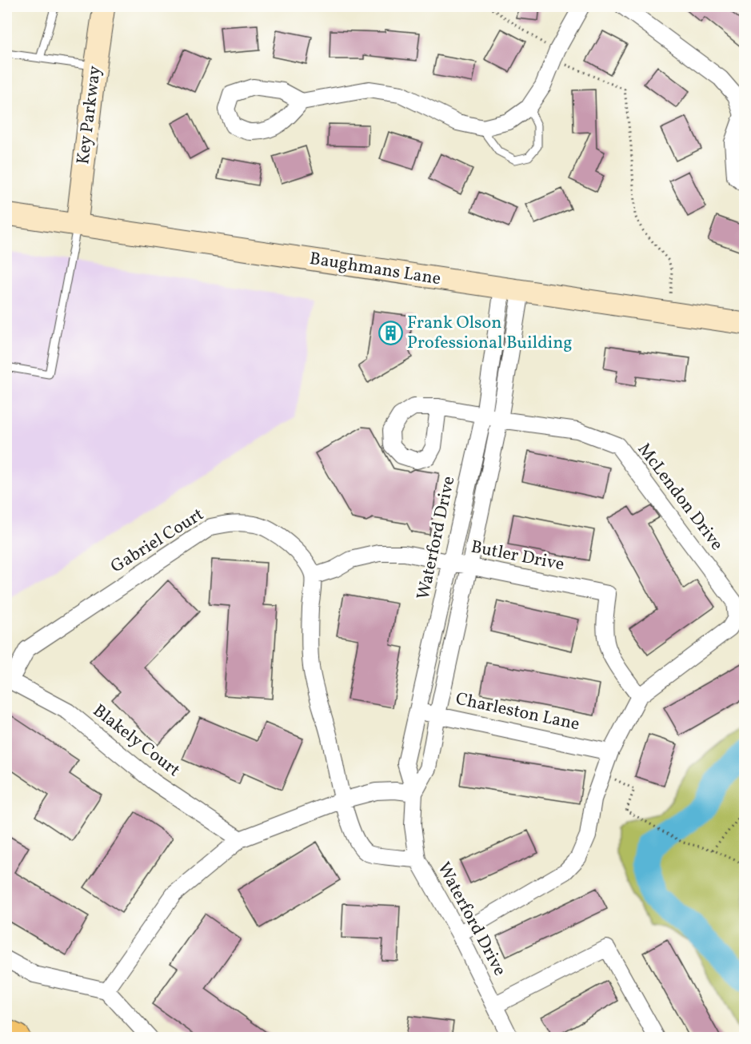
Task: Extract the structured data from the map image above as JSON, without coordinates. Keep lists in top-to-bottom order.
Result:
{
  "streets": {
    "main road": ["Key Parkway", "Baughmans Lane"],
    "street": [
      "McLendon Drive",
      "Waterford Drive",
      "Gabriel Court",
      "Butler Drive",
      "Charleston Lane",
      "Blakely Court"
    ]
  },
  "crossings": [
    ["Key Parkway", "Baughmans Lane"],
    ["Baughmans Lane", "Waterford Drive"],
    ["McLendon Drive", "Waterford Drive"],
    ["McLendon Drive", "Butler Drive"],
    ["McLendon Drive", "Charleston Lane"],
    ["Waterford Drive", "Butler Drive"],
    ["Waterford Drive", "Charleston Lane"],
    ["Gabriel Court", "Butler Drive"],
    ["Gabriel Court", "Blakely Court"]
  ],
  "places": {
    "building": ["Frank Olson Professional Building"]
  }
}
